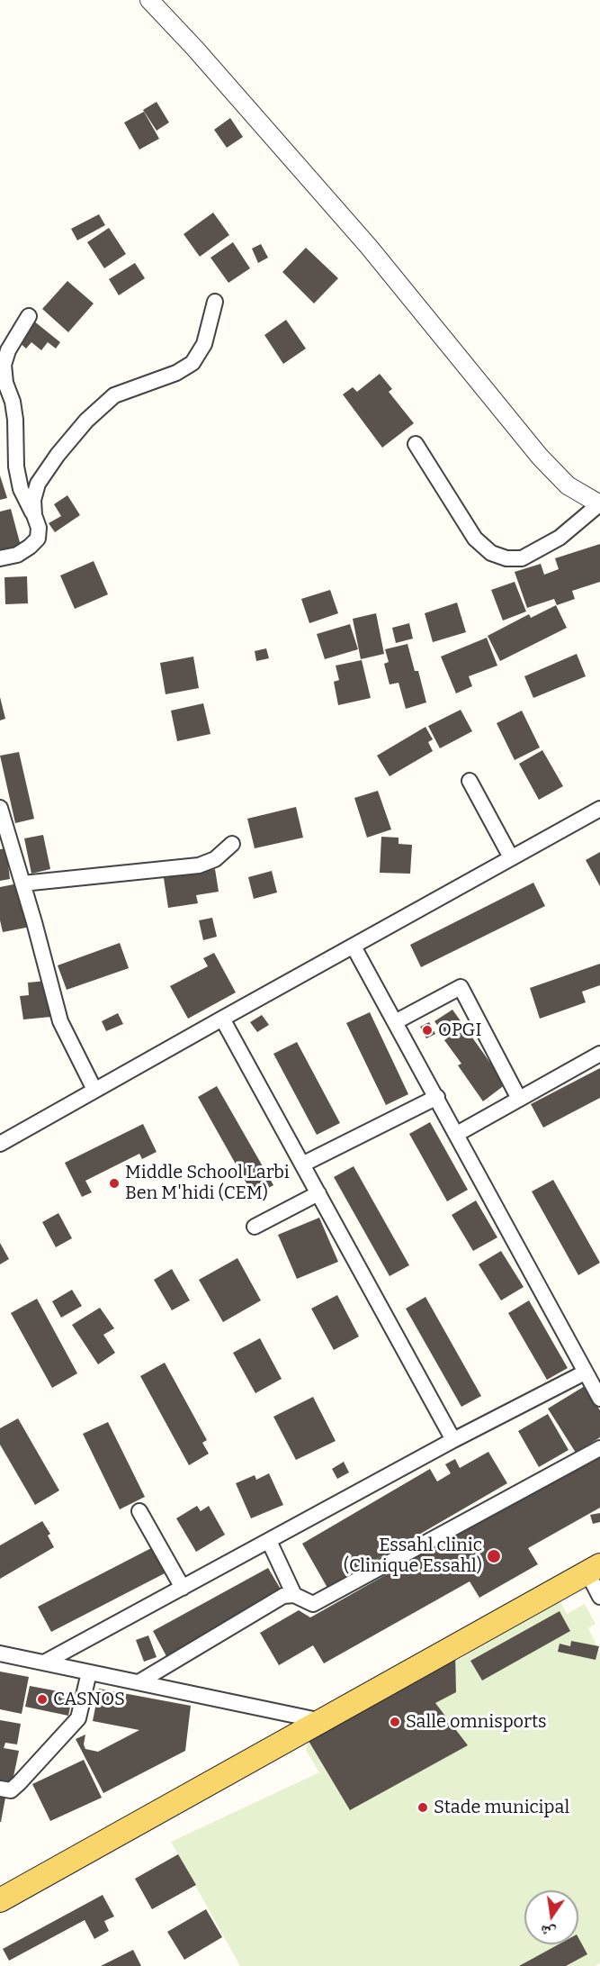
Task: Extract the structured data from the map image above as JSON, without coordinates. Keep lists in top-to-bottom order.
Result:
{
  "places": [
    "OPGI",
    "Middle School Larbi Ben M'hidi (CEM)",
    "Essahl clinic (Clinique Essahl)",
    "CASNOS",
    "Salle omnisports",
    "Stade municipal"
  ],
  "north": "bottom"
}
